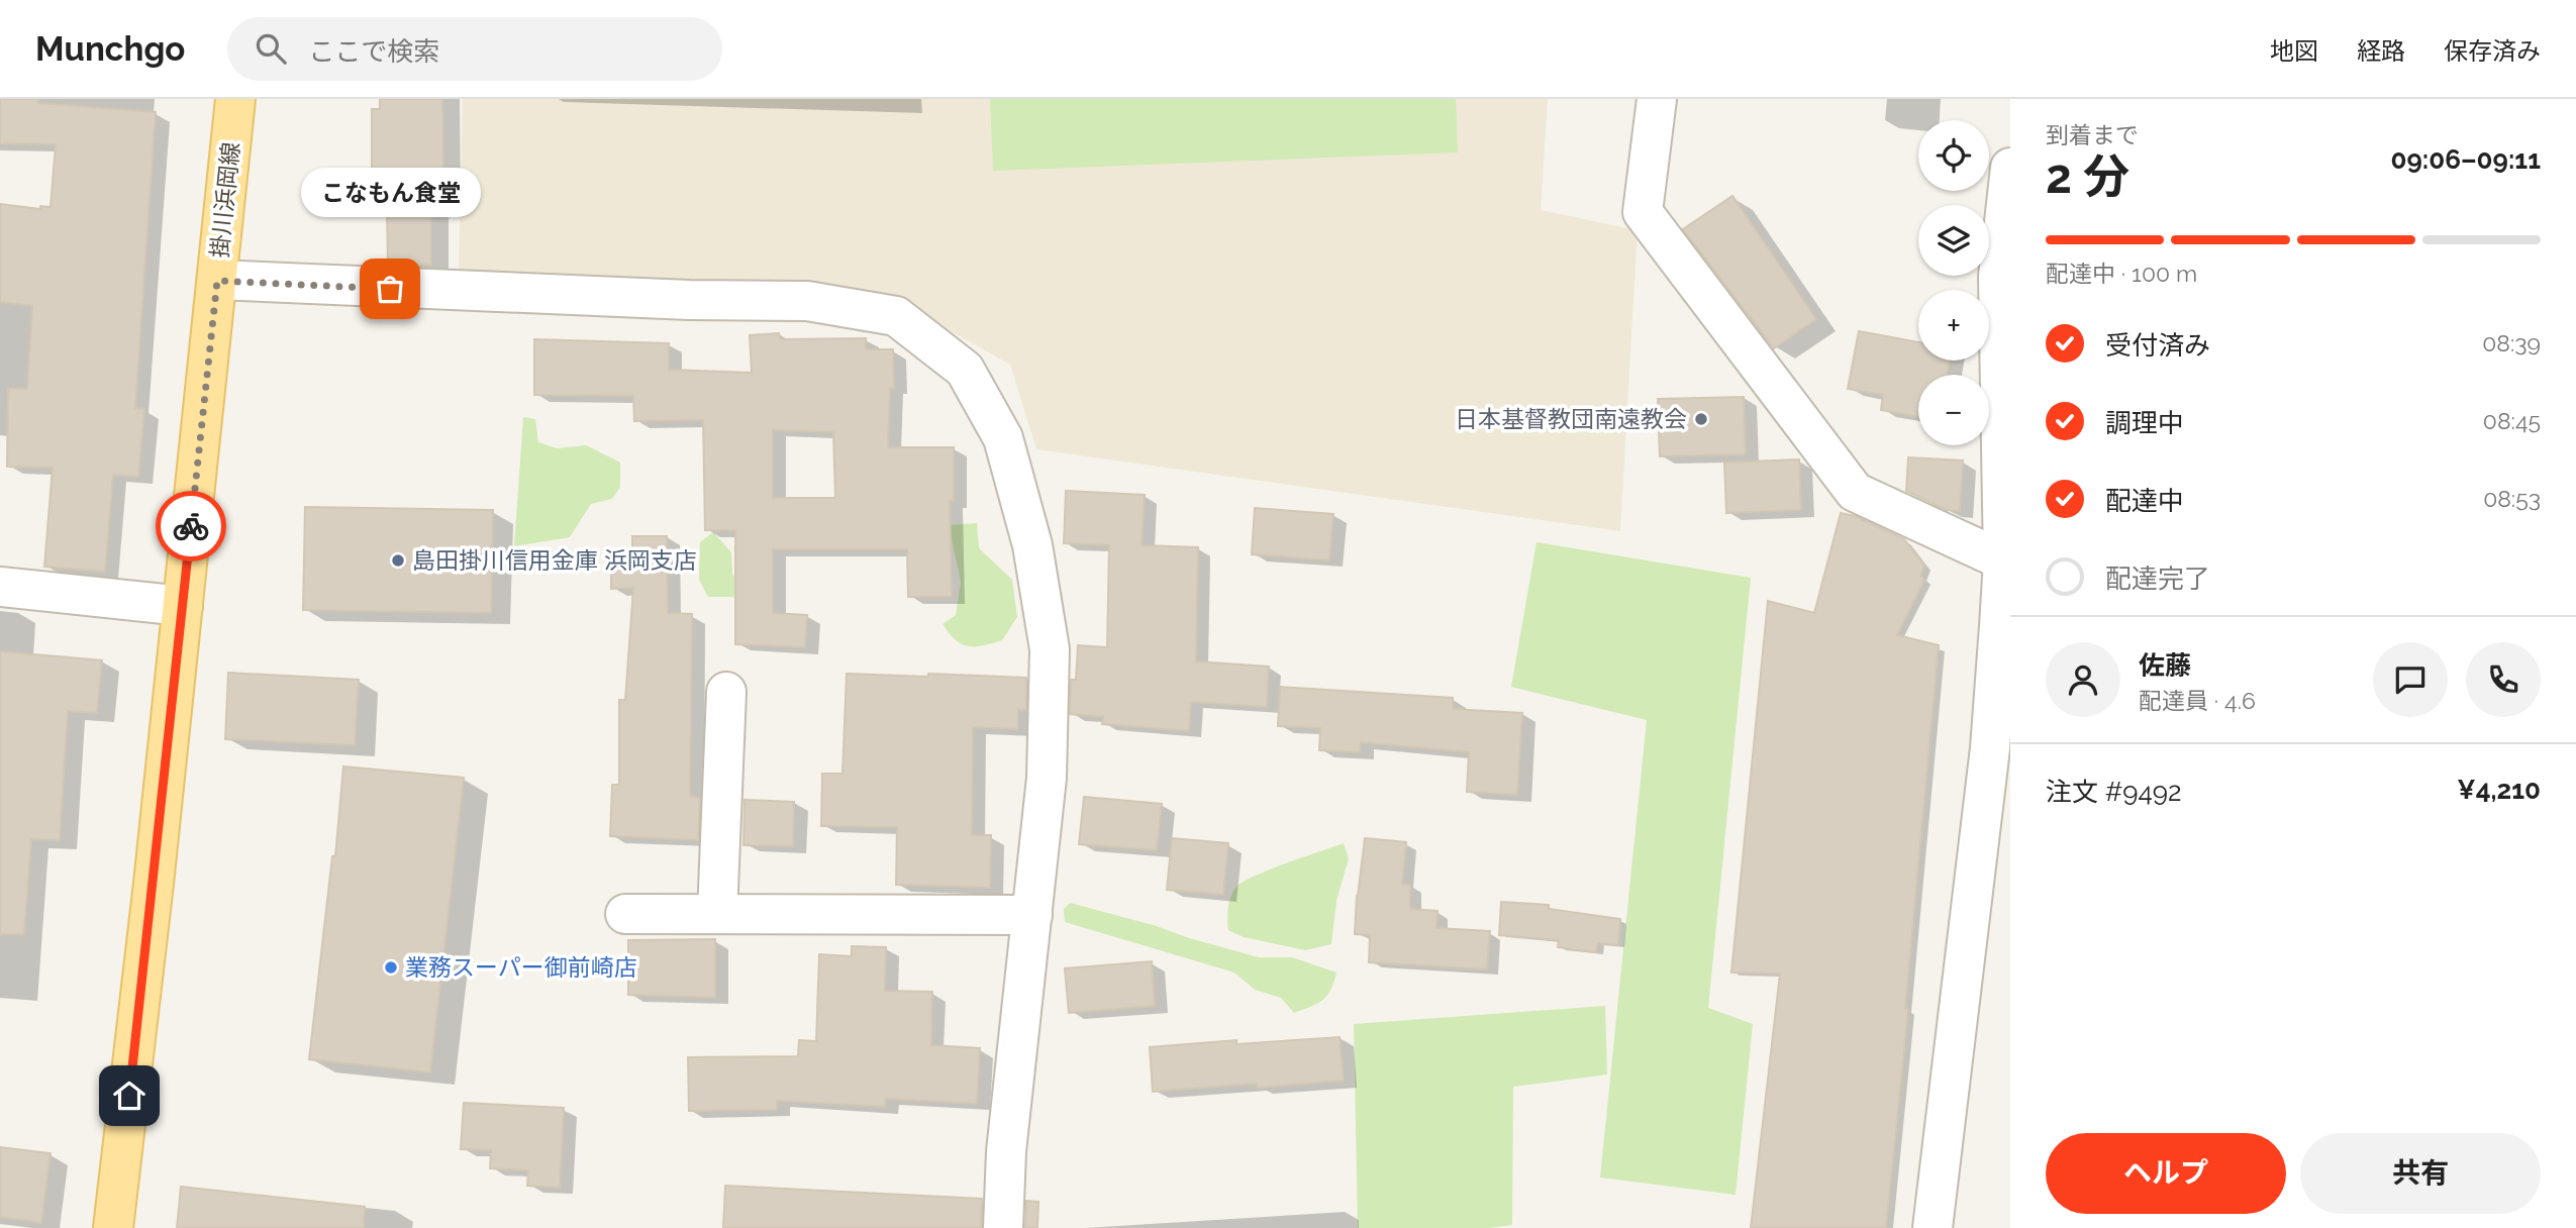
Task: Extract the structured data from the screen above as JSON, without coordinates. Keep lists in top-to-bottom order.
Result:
{
  "streets": {
    "main road": ["掛川浜岡線"]
  },
  "places": [
    "こなもん食堂",
    "日本基督教団南遠教会",
    "島田掛川信用金庫 浜岡支店",
    "業務スーパー御前崎店"
  ],
  "page": {
    "header": "Munchgo",
    "search": "ここで検索",
    "nav": ["地図", "経路", "保存済み"],
    "heading": ["2 分", "到着まで", "09:06–09:11"],
    "panel": [
      "佐藤",
      "配達員 · 4.6",
      "注文 #9492",
      "¥4,210"
    ],
    "map_buttons": ["+", "−"],
    "bubble": "こなもん食堂",
    "bar": "配達中 · 100 m",
    "list": [
      ["受付済み", "08:39"],
      ["調理中", "08:45"],
      ["配達中", "08:53"],
      "配達完了"
    ],
    "buttons": ["ヘルプ", "共有"]
  }
}
